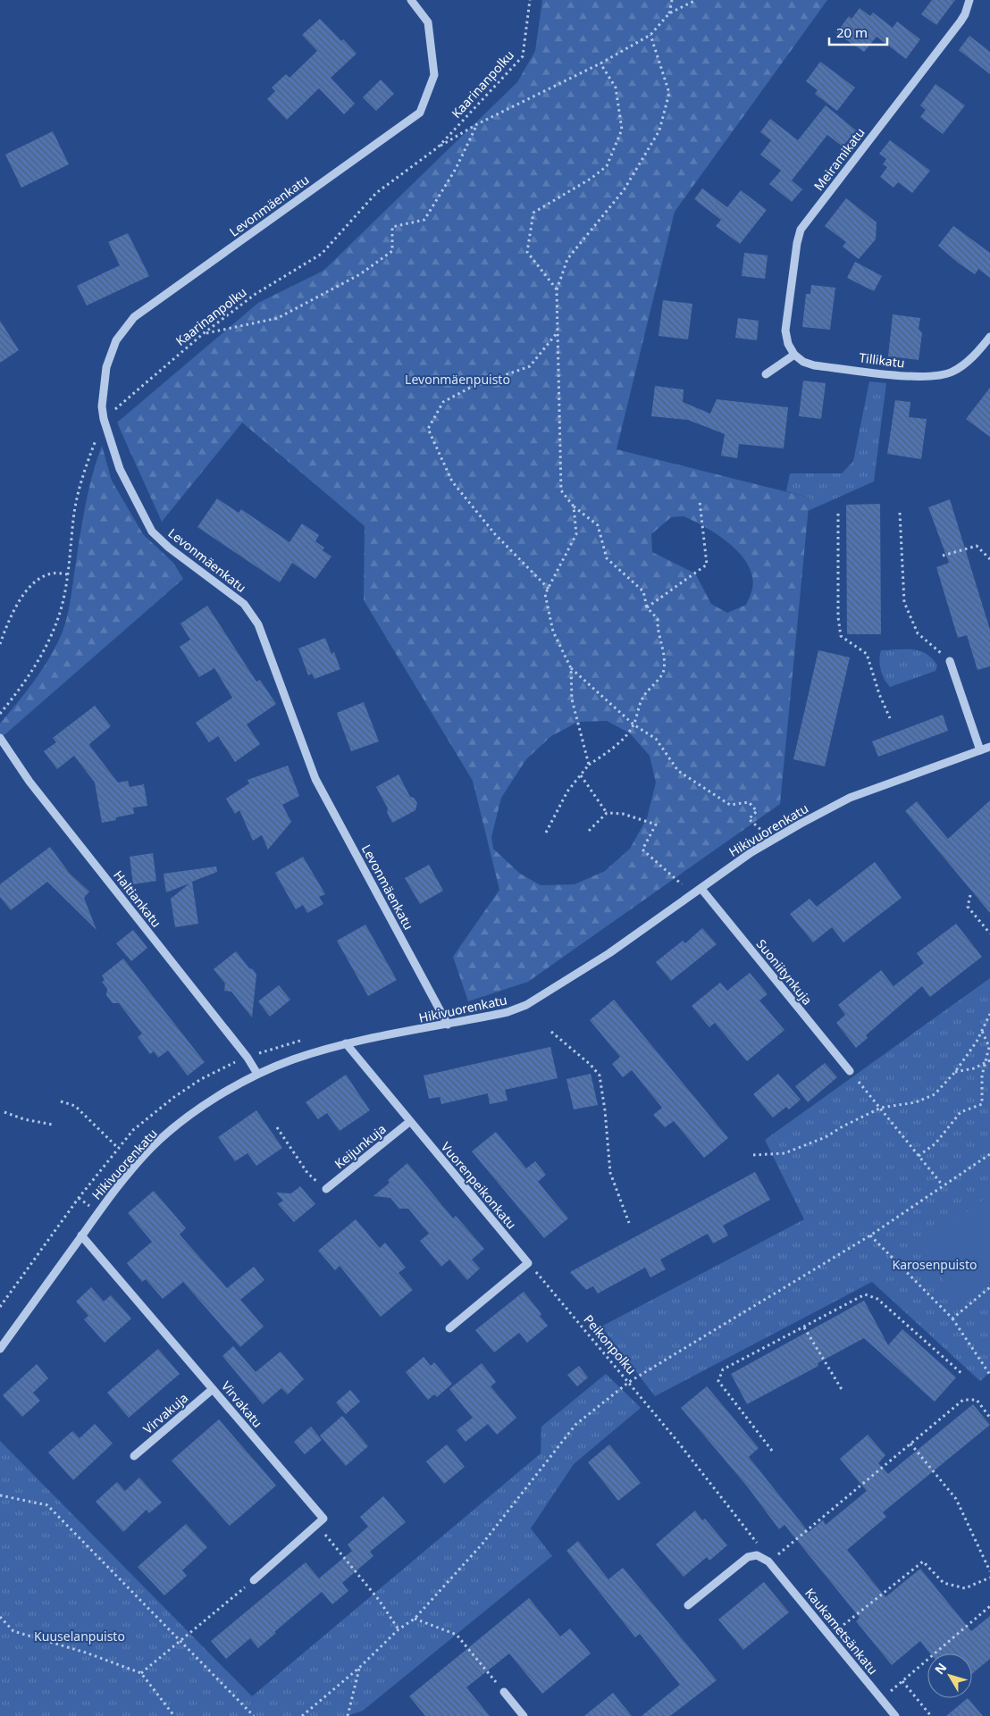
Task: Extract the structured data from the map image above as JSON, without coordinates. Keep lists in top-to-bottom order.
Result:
{
  "streets": {
    "street": [
      "Meiramikatu",
      "Levonmäenkatu",
      "Tillikatu",
      "Hikivuorenkatu",
      "Haltiankatu",
      "Suoniitynkuja",
      "Keijunkuja",
      "Vuorenpeikonkatu",
      "Virvakatu",
      "Virvakuja",
      "Kaukametsänkatu"
    ],
    "path": ["Kaarinanpolku", "Peikonpolku"]
  },
  "crossings": [
    ["Kaarinanpolku", "Levonmäenkatu"],
    ["Meiramikatu", "Tillikatu"],
    ["Levonmäenkatu", "Hikivuorenkatu"],
    ["Hikivuorenkatu", "Haltiankatu"],
    ["Hikivuorenkatu", "Suoniitynkuja"],
    ["Hikivuorenkatu", "Vuorenpeikonkatu"],
    ["Hikivuorenkatu", "Virvakatu"],
    ["Keijunkuja", "Vuorenpeikonkatu"],
    ["Vuorenpeikonkatu", "Peikonpolku"],
    ["Peikonpolku", "Kaukametsänkatu"],
    ["Virvakatu", "Virvakuja"]
  ],
  "parks": ["Levonmäenpuisto", "Karosenpuisto", "Kuuselanpuisto"],
  "scale_bar": "20 m",
  "north": "top left"
}
